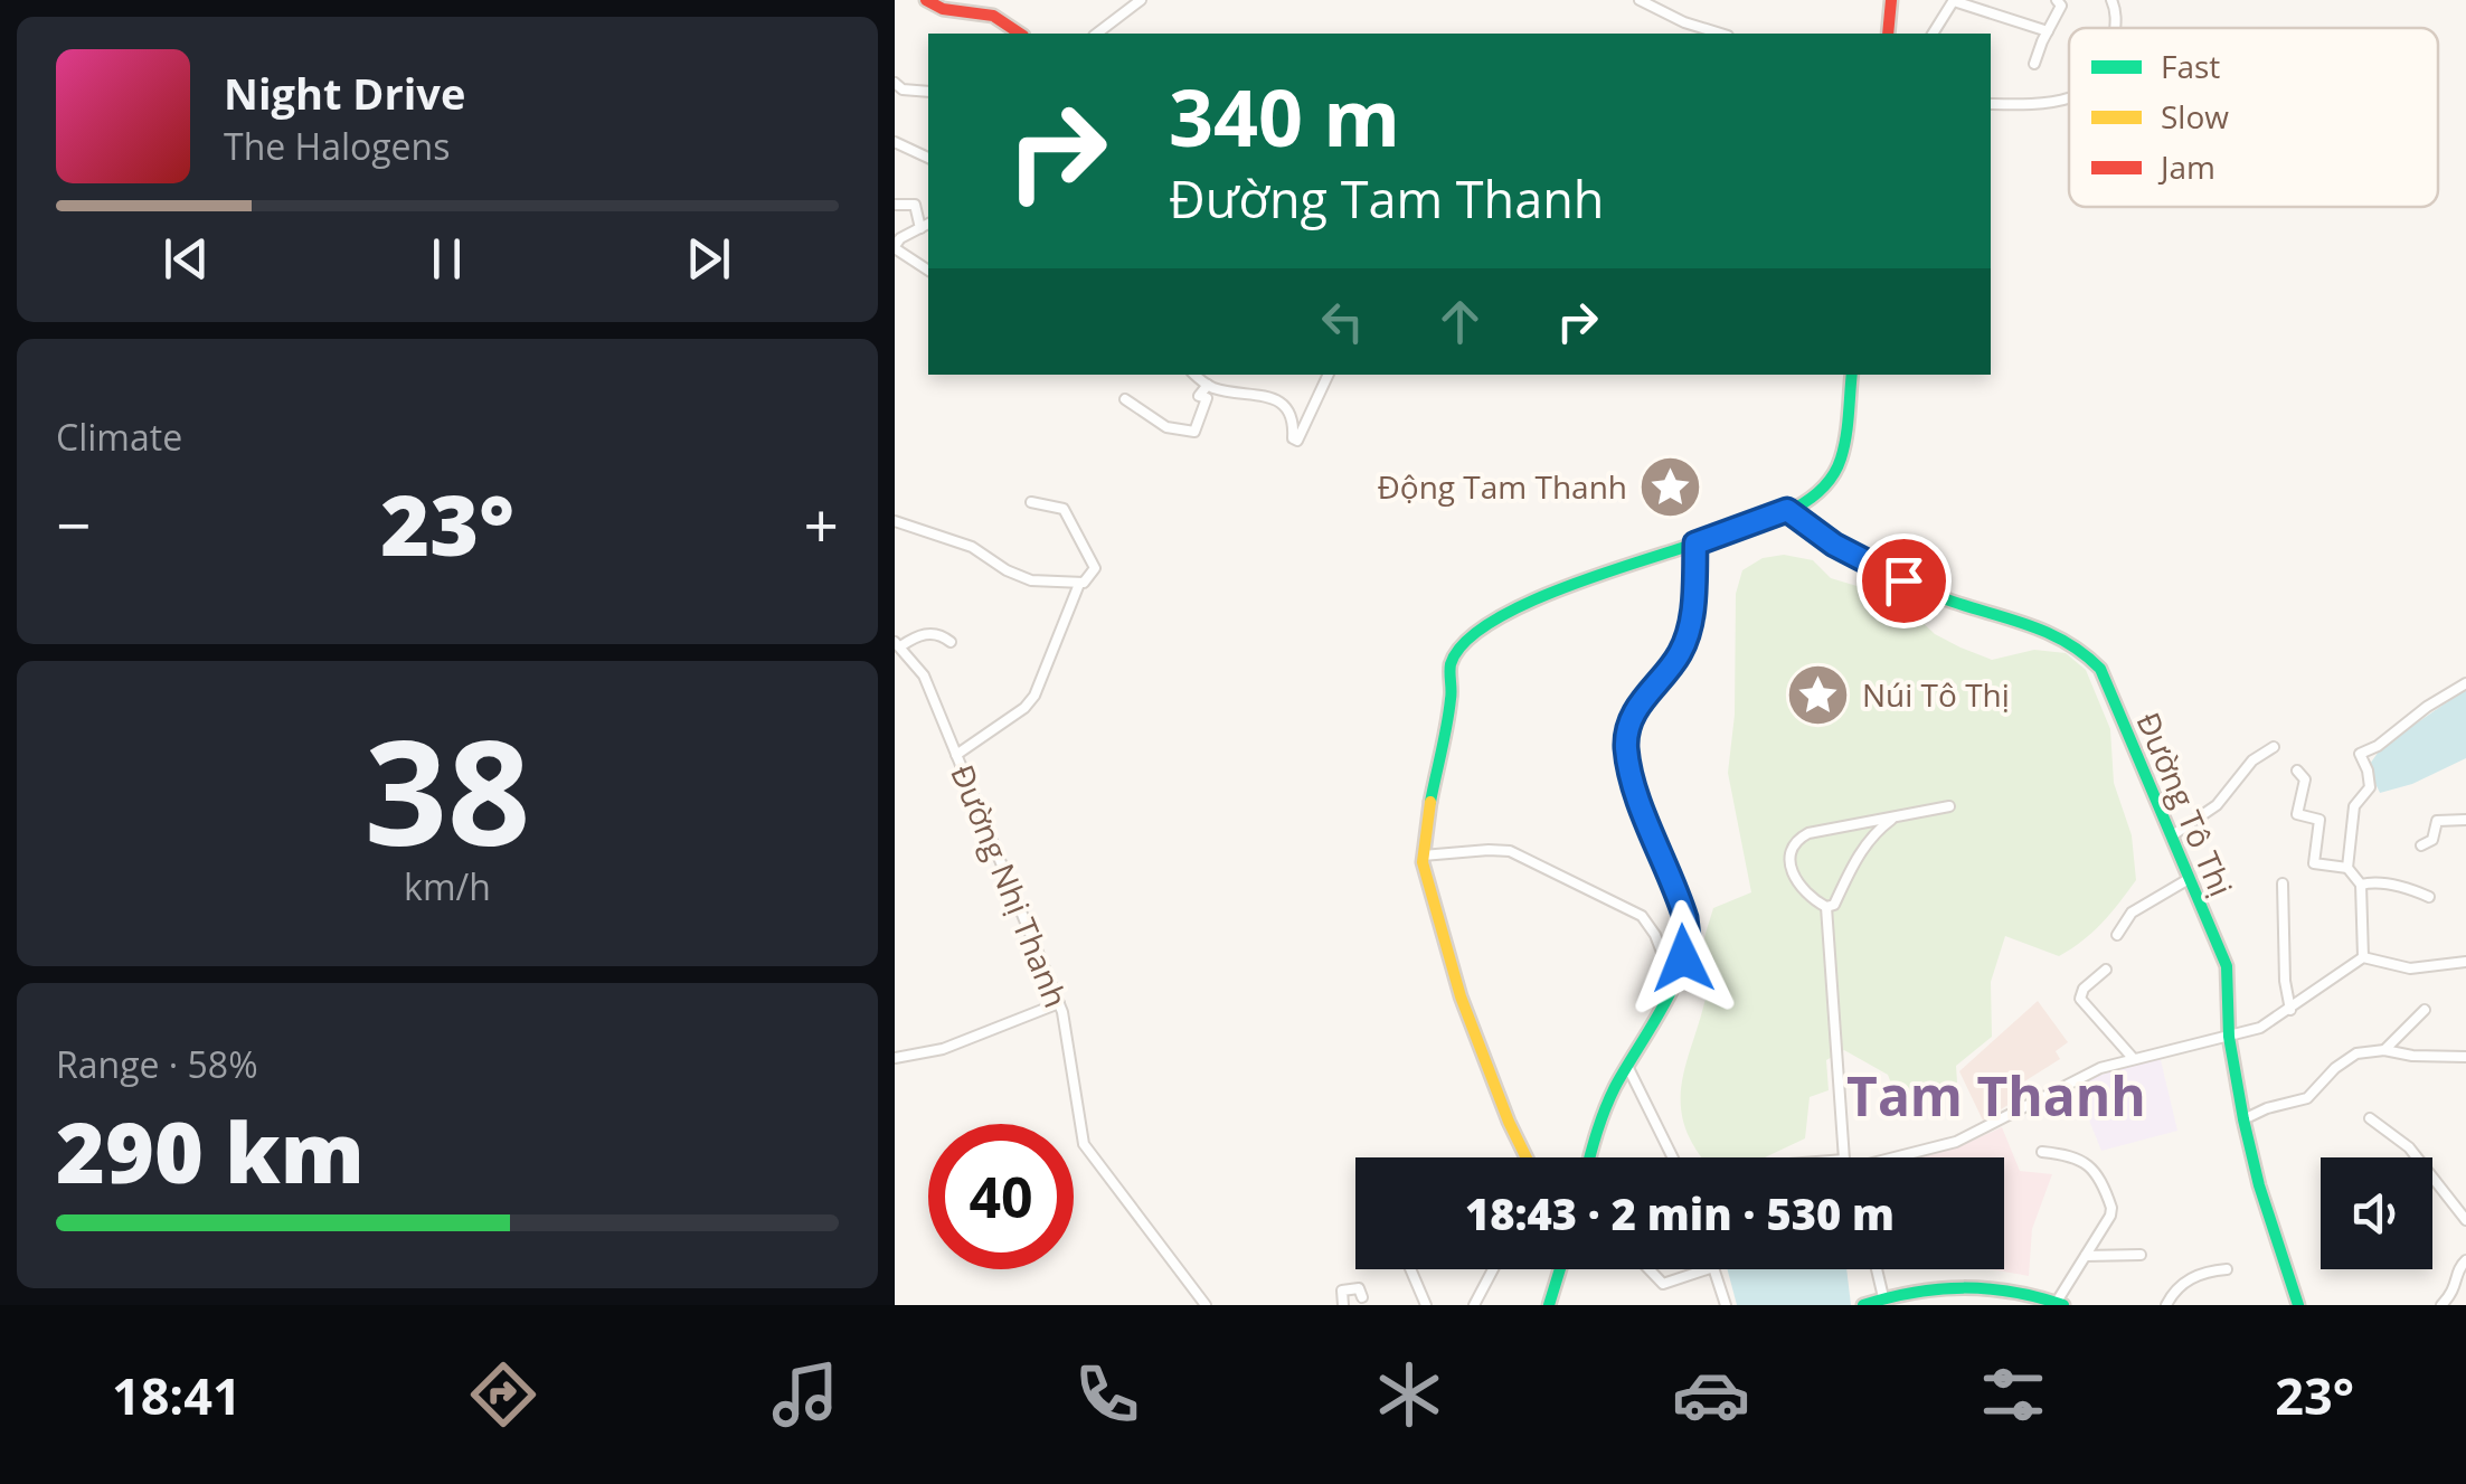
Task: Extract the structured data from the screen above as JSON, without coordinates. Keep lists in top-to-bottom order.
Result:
{
  "streets": {
    "street": ["Đường Tô Thị", "Đường Nhị Thanh"]
  },
  "districts": ["Tam Thanh"],
  "places": {
    "place": ["Động Tam Thanh", "Núi Tô Thị"]
  },
  "legend": ["Fast", "Slow", "Jam"],
  "page": {
    "turn": ["340 m", "Đường Tam Thanh"],
    "song": ["Night Drive", "The Halogens"],
    "tile": [
      "Climate",
      ["38", "km/h"],
      ["Range · 58%", "290 km"]
    ],
    "heat": ["−", "23°", "+"],
    "limit": "40",
    "trip": "18:43 · 2 min · 530 m",
    "tabs": ["18:41", "23°"]
  }
}
